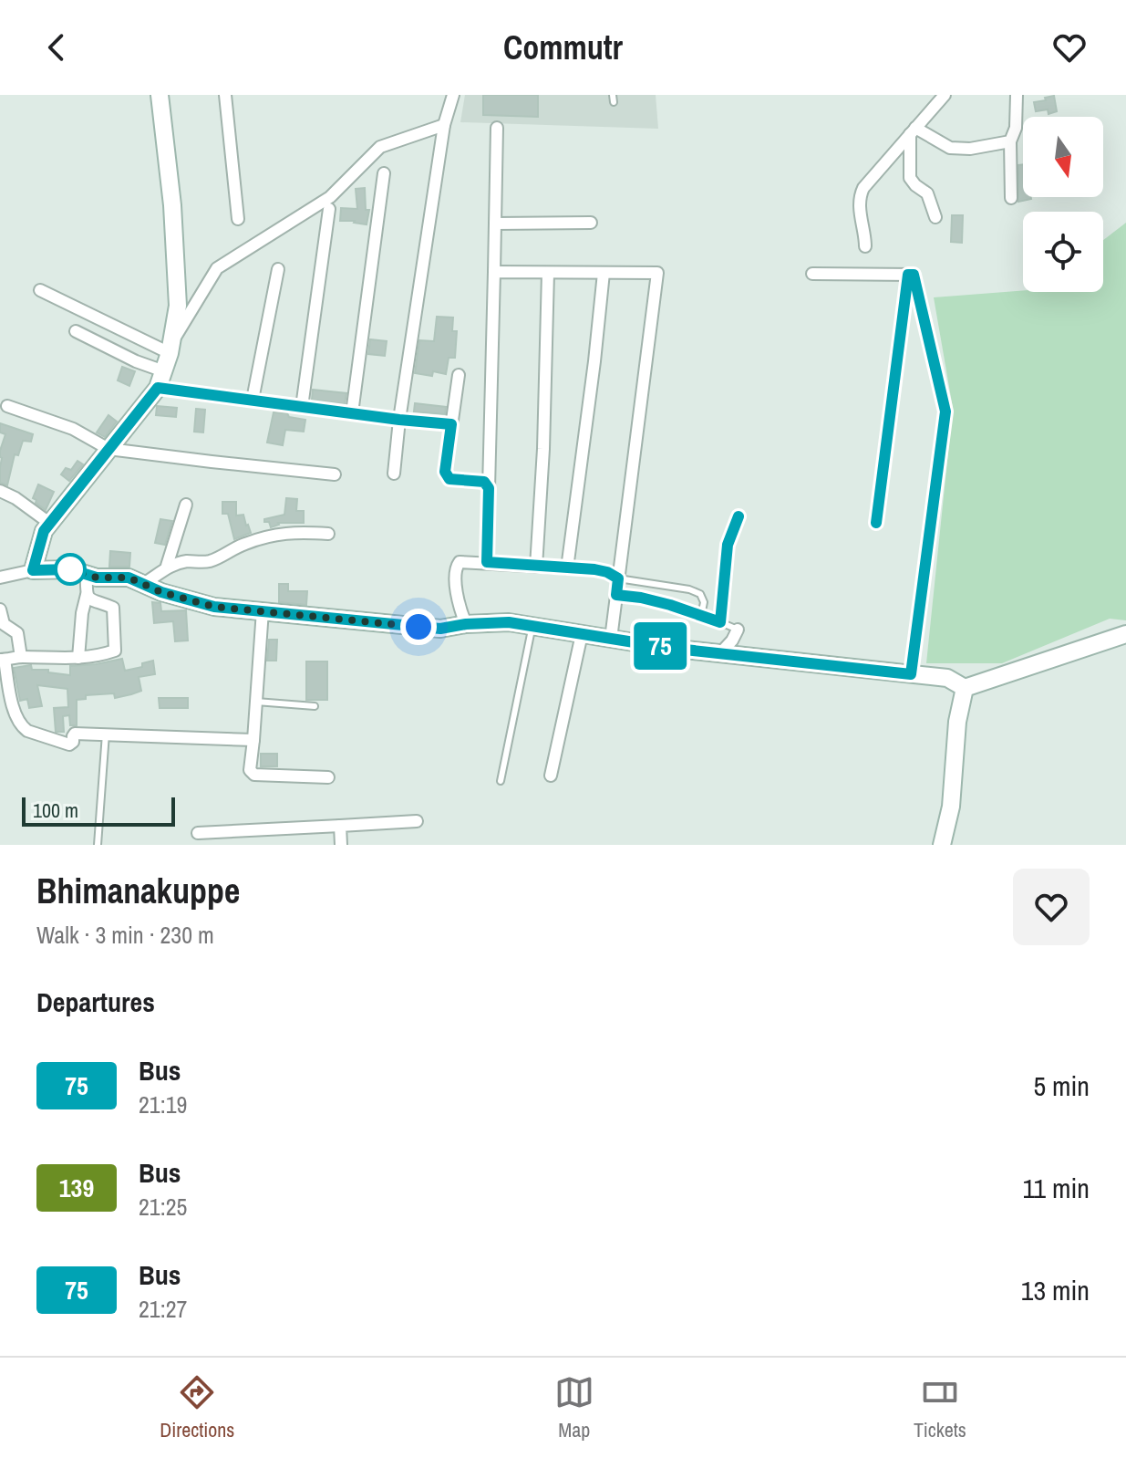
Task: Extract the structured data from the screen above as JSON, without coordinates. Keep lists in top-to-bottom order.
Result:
{
  "lines": ["bus line 75"],
  "scale_bar": "100 m",
  "north": "bottom",
  "page": {
    "header": "Commutr",
    "on_map": "75",
    "scale": "100 m",
    "heading": [
      ["Bhimanakuppe", "Walk · 3 min · 230 m"],
      "Departures"
    ],
    "list": [
      {
        "mark": "75",
        "name": "Bus",
        "note": "21:19",
        "value": "5 min"
      },
      {
        "mark": "139",
        "name": "Bus",
        "note": "21:25",
        "value": "11 min"
      },
      {
        "mark": "75",
        "name": "Bus",
        "note": "21:27",
        "value": "13 min"
      }
    ],
    "tabs": ["Directions", "Map", "Tickets"]
  }
}
